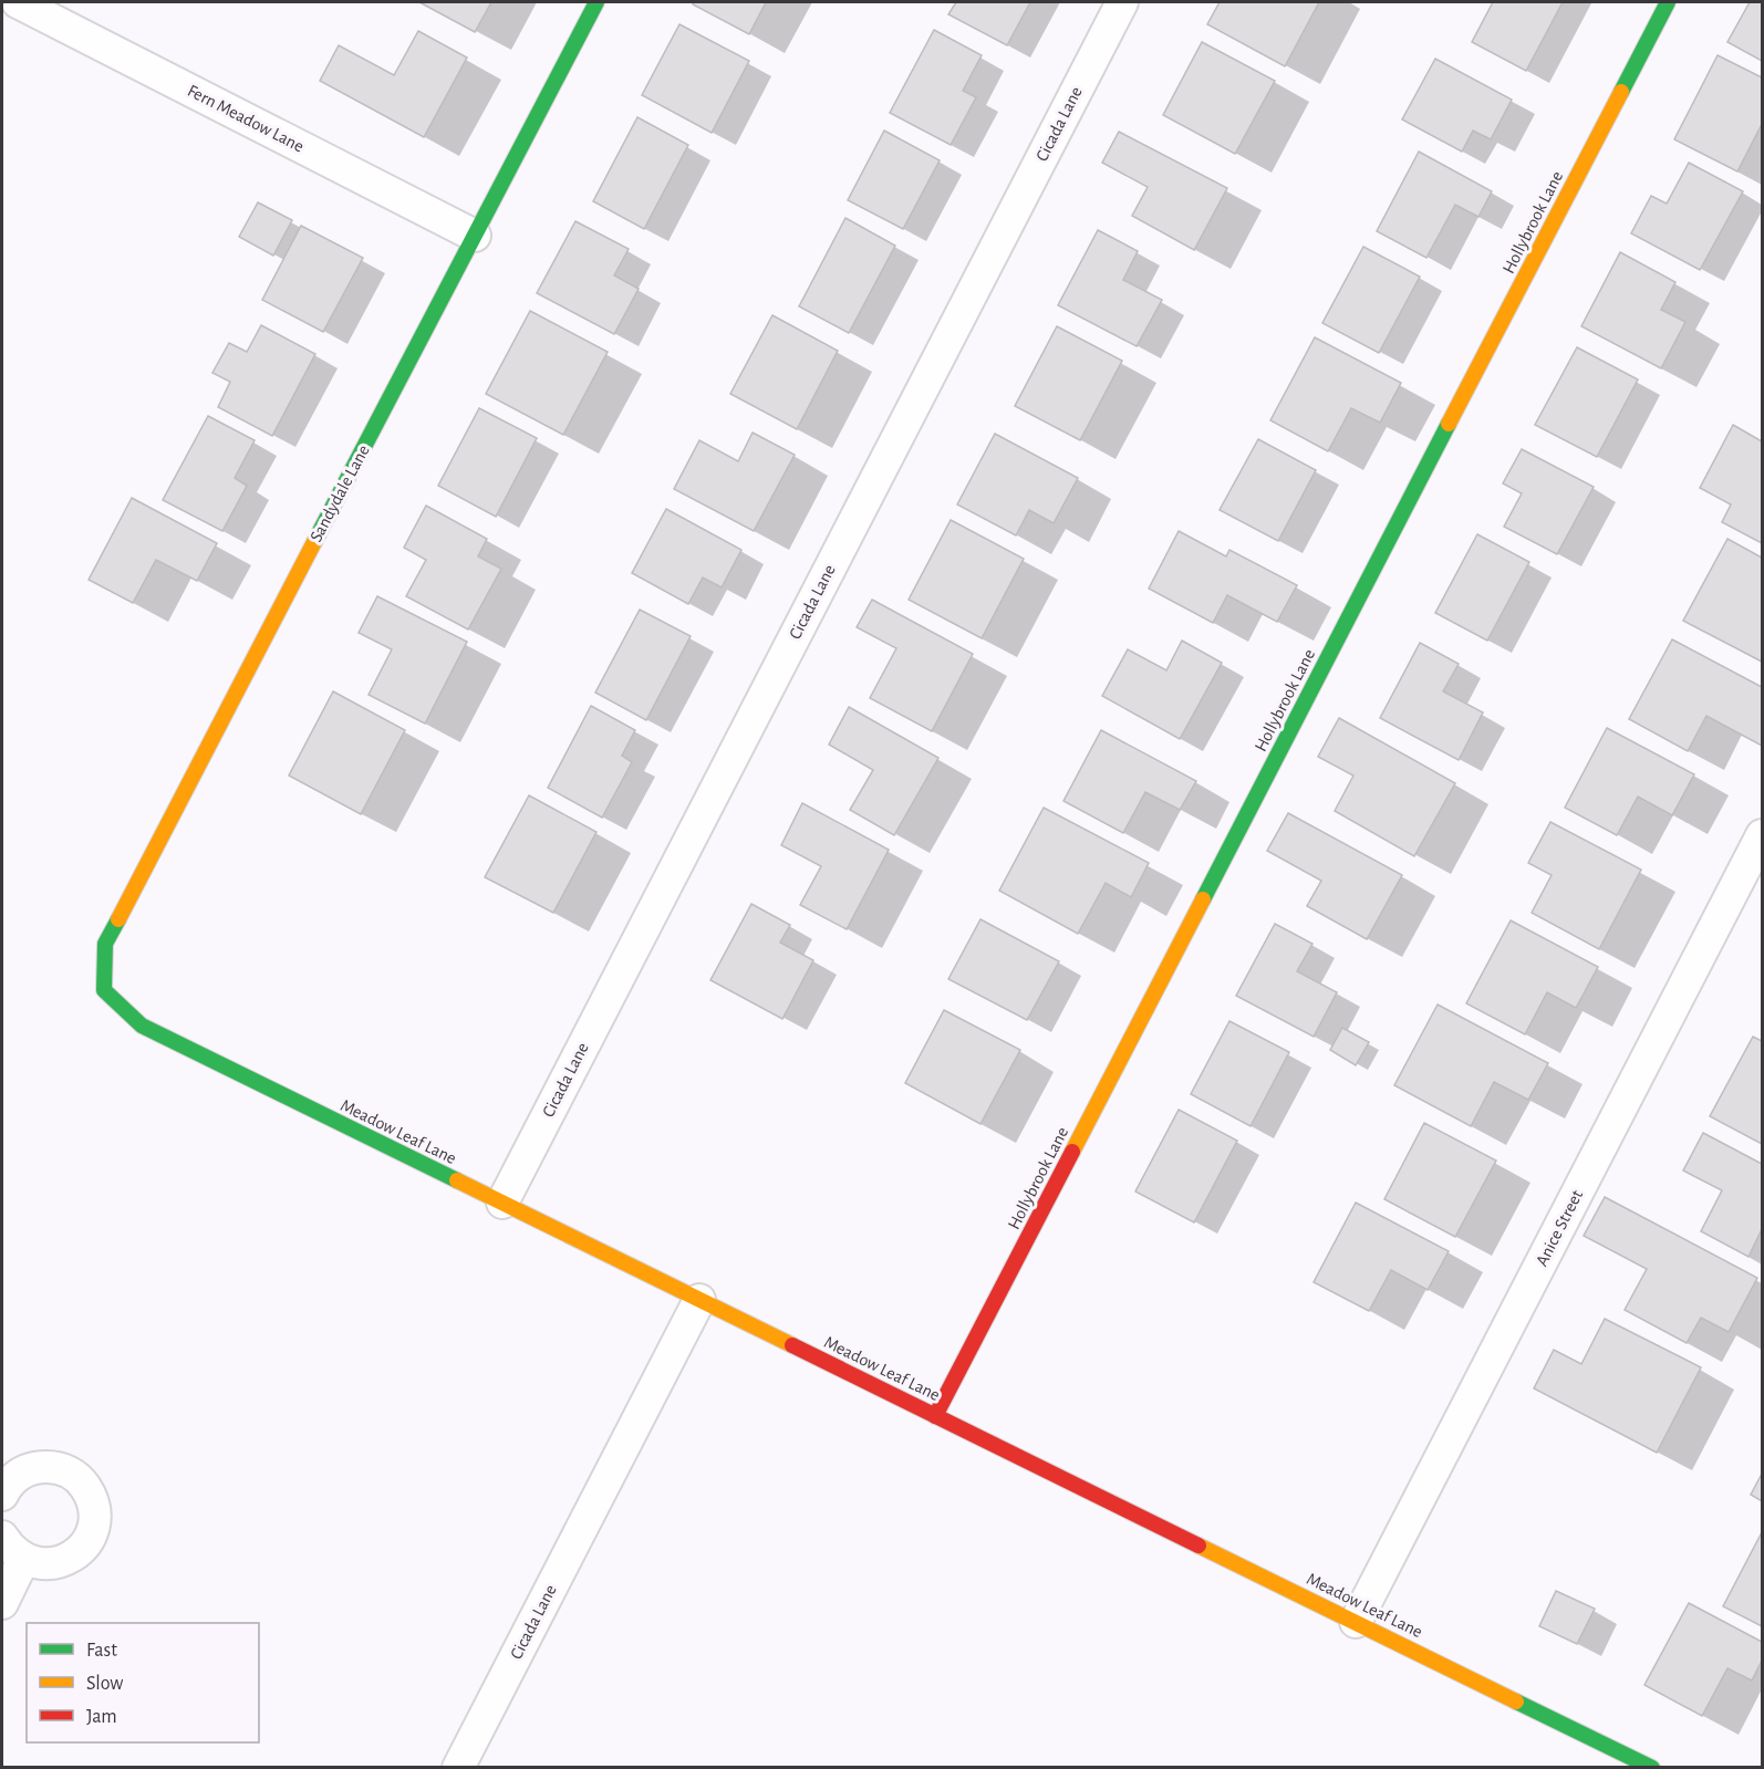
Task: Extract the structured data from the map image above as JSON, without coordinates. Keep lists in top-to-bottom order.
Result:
{
  "streets": {
    "street": [
      "Fern Meadow Lane",
      "Cicada Lane",
      "Hollybrook Lane",
      "Sandydale Lane",
      "Meadow Leaf Lane",
      "Anice Street"
    ]
  },
  "crossings": [
    ["Fern Meadow Lane", "Sandydale Lane"],
    ["Cicada Lane", "Meadow Leaf Lane"],
    ["Hollybrook Lane", "Meadow Leaf Lane"],
    ["Sandydale Lane", "Meadow Leaf Lane"],
    ["Meadow Leaf Lane", "Anice Street"]
  ],
  "legend": ["Fast", "Slow", "Jam"]
}
